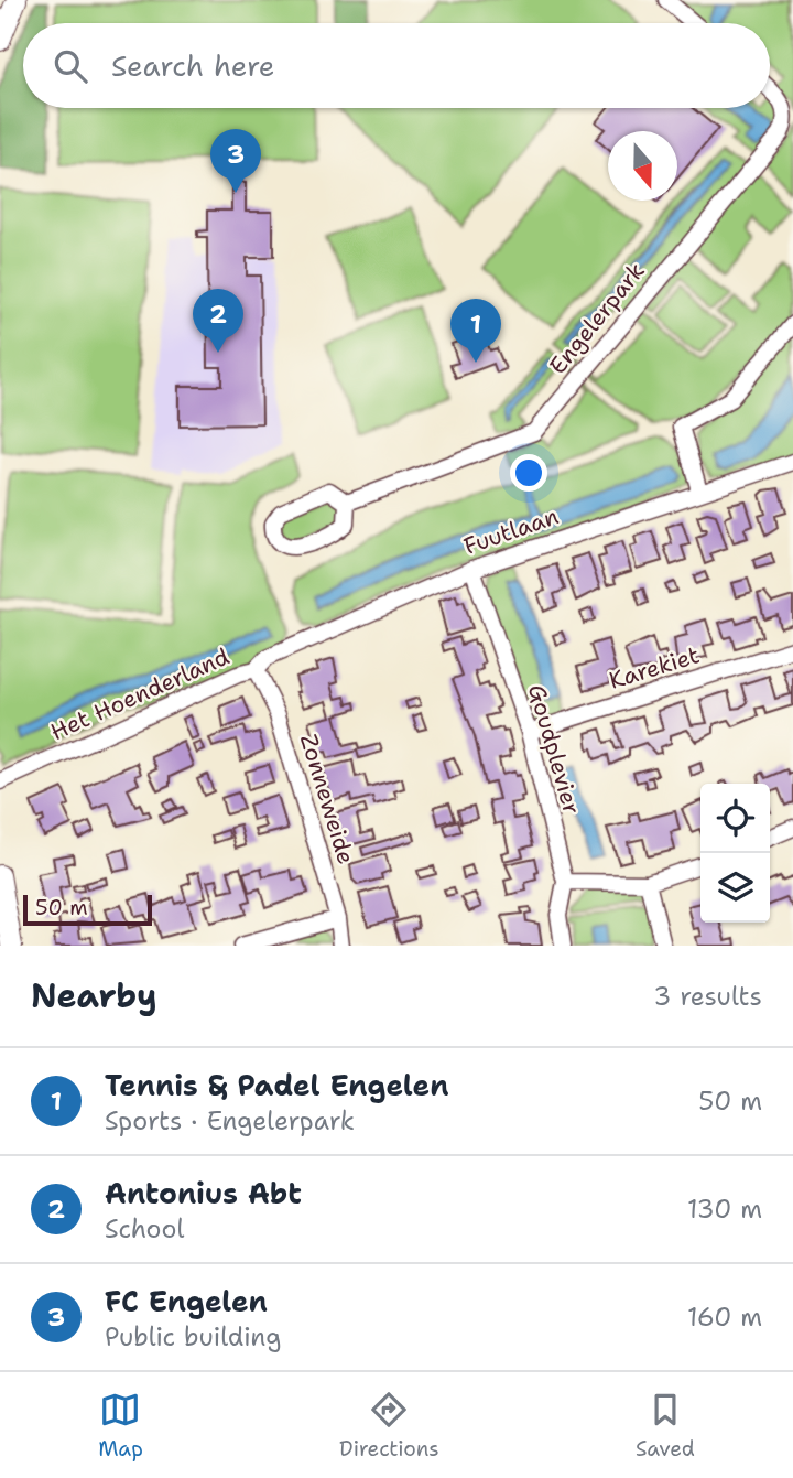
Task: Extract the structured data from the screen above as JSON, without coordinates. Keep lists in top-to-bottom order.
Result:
{
  "streets": {
    "street": [
      "Engelerpark",
      "Fuutlaan",
      "Karekiet",
      "Het Hoenderland",
      "Goudplevier",
      "Zonneweide"
    ]
  },
  "crossings": [
    ["Fuutlaan", "Het Hoenderland"],
    ["Fuutlaan", "Goudplevier"],
    ["Fuutlaan", "Zonneweide"],
    ["Karekiet", "Goudplevier"],
    ["Het Hoenderland", "Zonneweide"]
  ],
  "scale_bar": "50 m",
  "north": "bottom",
  "page": {
    "search": "Search here",
    "pins": ["3", "2", "1"],
    "scale": "50 m",
    "heading": ["Nearby", "3 results"],
    "list": [
      {
        "mark": "1",
        "name": "Tennis & Padel Engelen",
        "note": "Sports · Engelerpark",
        "value": "50 m"
      },
      {
        "mark": "2",
        "name": "Antonius Abt",
        "note": "School",
        "value": "130 m"
      },
      {
        "mark": "3",
        "name": "FC Engelen",
        "note": "Public building",
        "value": "160 m"
      }
    ],
    "nav": ["Map", "Directions", "Saved"]
  }
}
